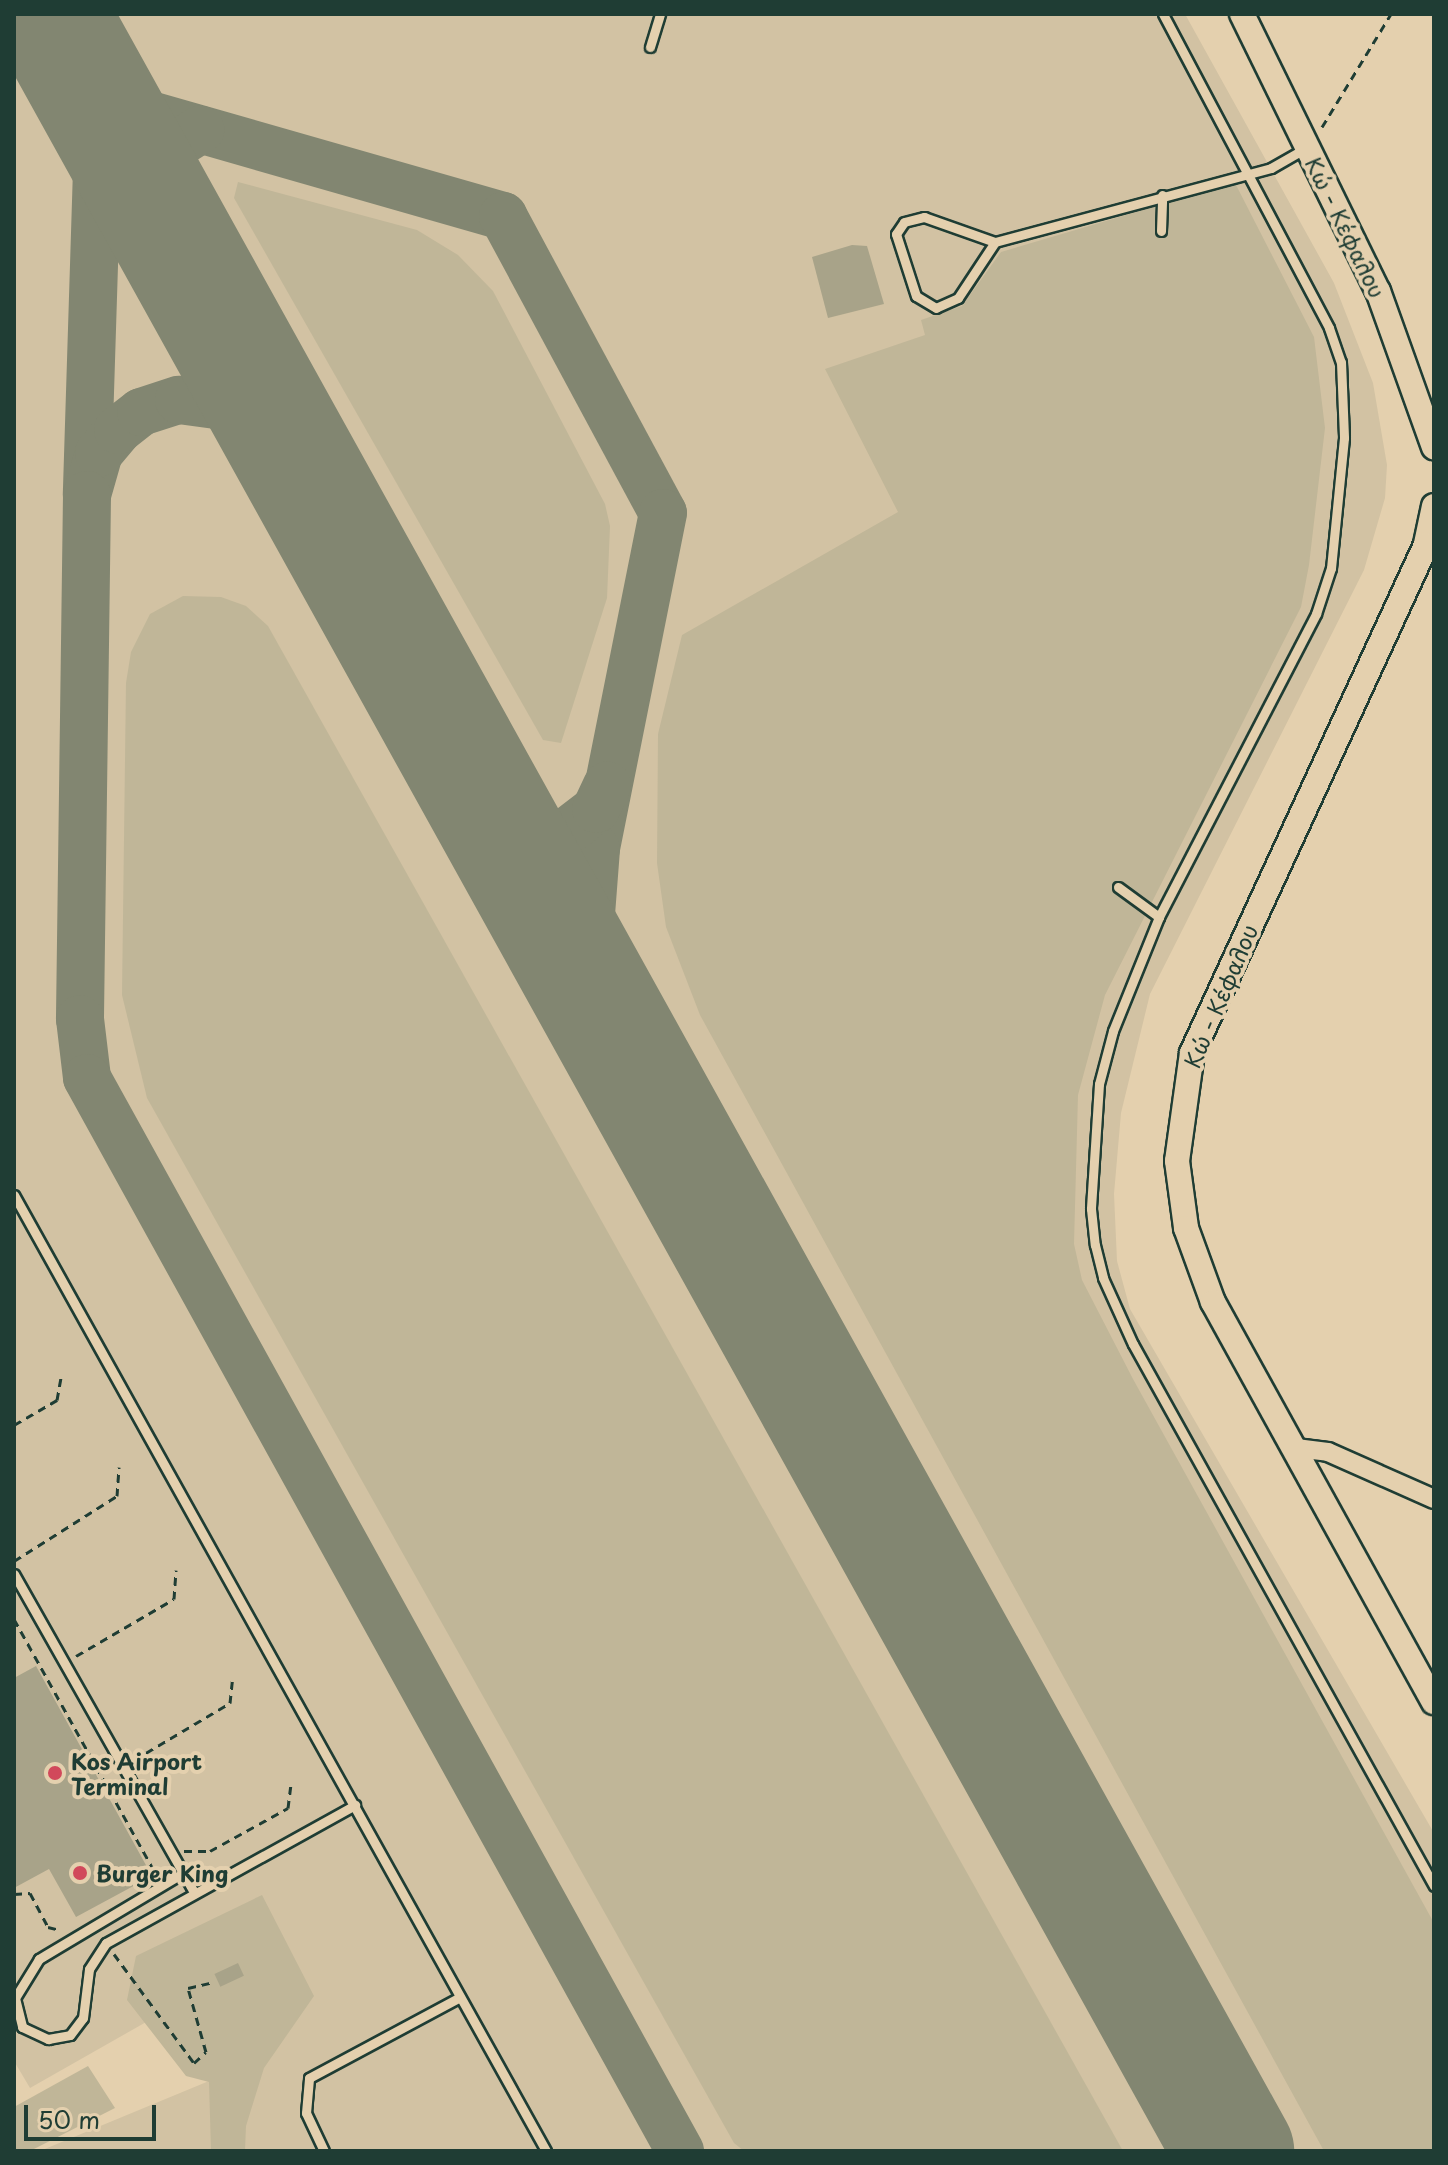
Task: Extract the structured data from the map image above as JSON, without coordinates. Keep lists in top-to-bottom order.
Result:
{
  "streets": {
    "main road": ["Κώ - Κέφαλου"]
  },
  "places": ["Kos Airport Terminal", "Burger King"],
  "scale_bar": "50 m"
}
